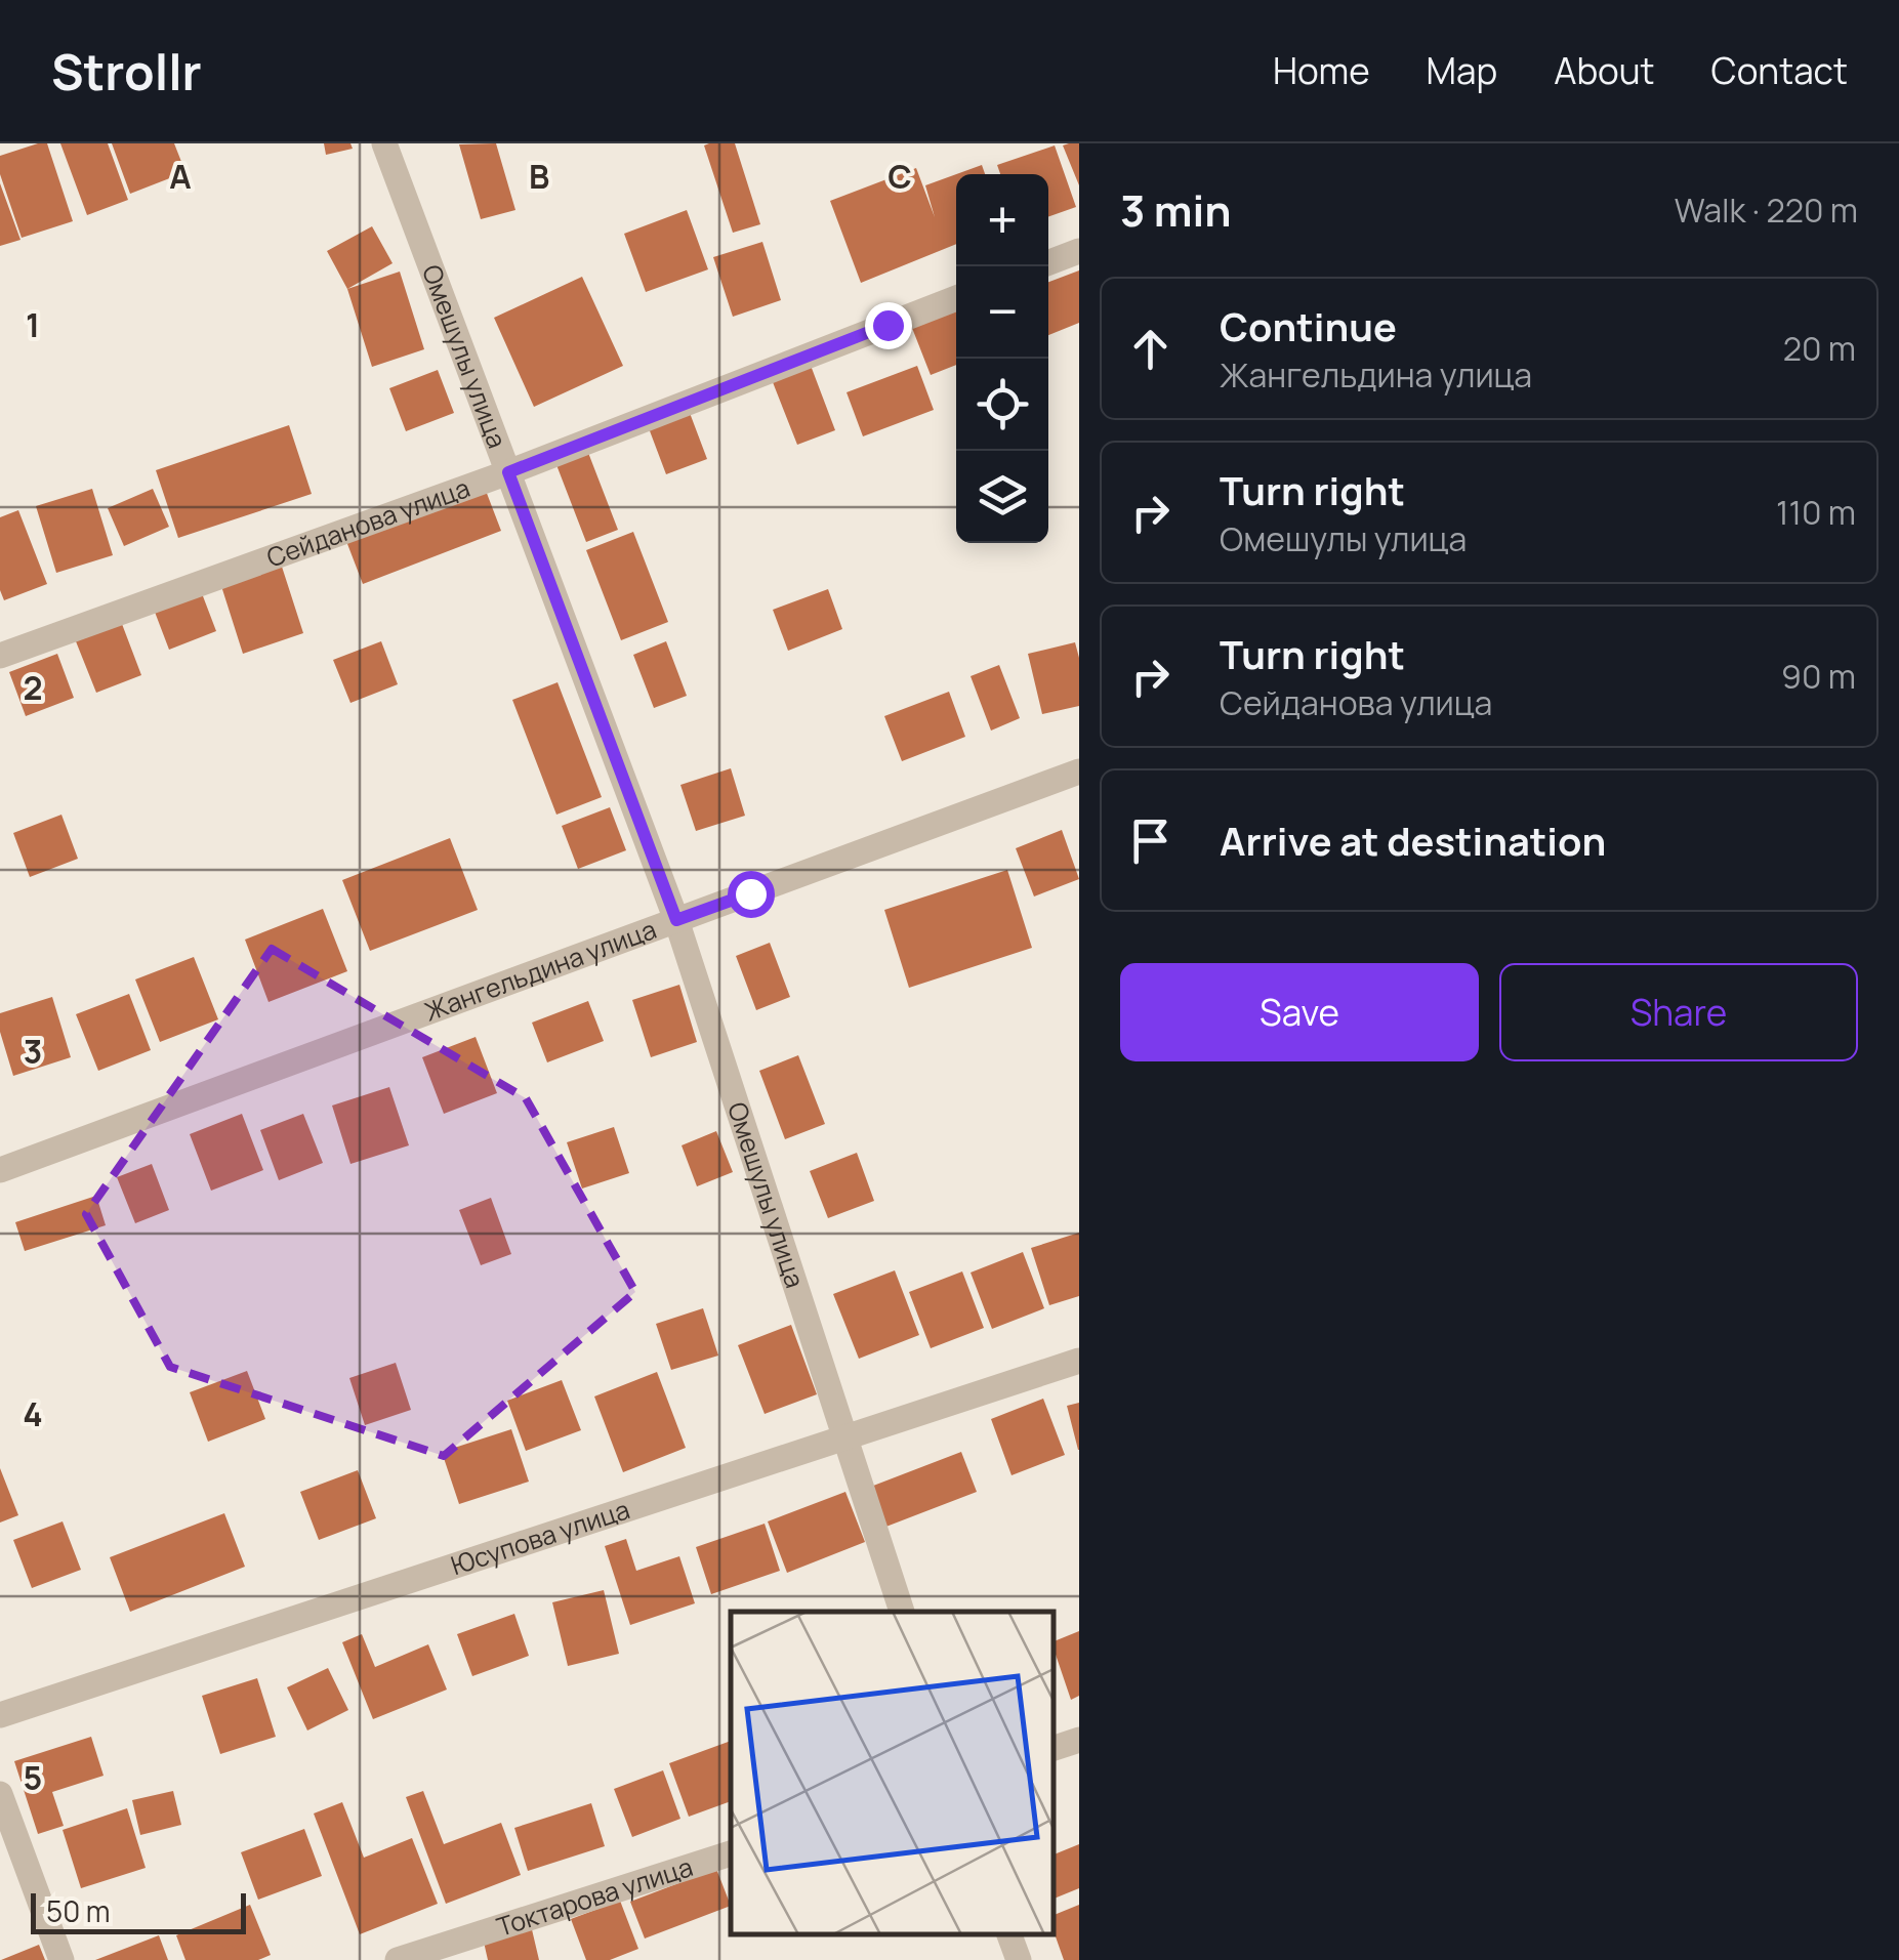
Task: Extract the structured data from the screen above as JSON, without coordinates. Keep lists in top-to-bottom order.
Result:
{
  "streets": {
    "street": [
      "Омешулы улица",
      "Сейданова улица",
      "Жангельдина улица",
      "Юсупова улица",
      "Токтарова улица"
    ]
  },
  "crossings": [
    ["Омешулы улица", "Сейданова улица"],
    ["Омешулы улица", "Жангельдина улица"],
    ["Омешулы улица", "Юсупова улица"]
  ],
  "scale_bar": "50 m",
  "page": {
    "header": "Strollr",
    "nav": [
      "Home",
      "Map",
      "About",
      "Contact"
    ],
    "heading": ["3 min", "Walk · 220 m"],
    "map_buttons": ["+", "−"],
    "list": [
      ["Continue", "Жангельдина улица", "20 m"],
      ["Turn right", "Омешулы улица", "110 m"],
      ["Turn right", "Сейданова улица", "90 m"],
      "Arrive at destination"
    ],
    "buttons": ["Save", "Share"],
    "scale": "50 m"
  },
  "grid": {
    "columns": ["A", "B", "C"],
    "rows": [
      "1",
      "2",
      "3",
      "4",
      "5"
    ]
  }
}
